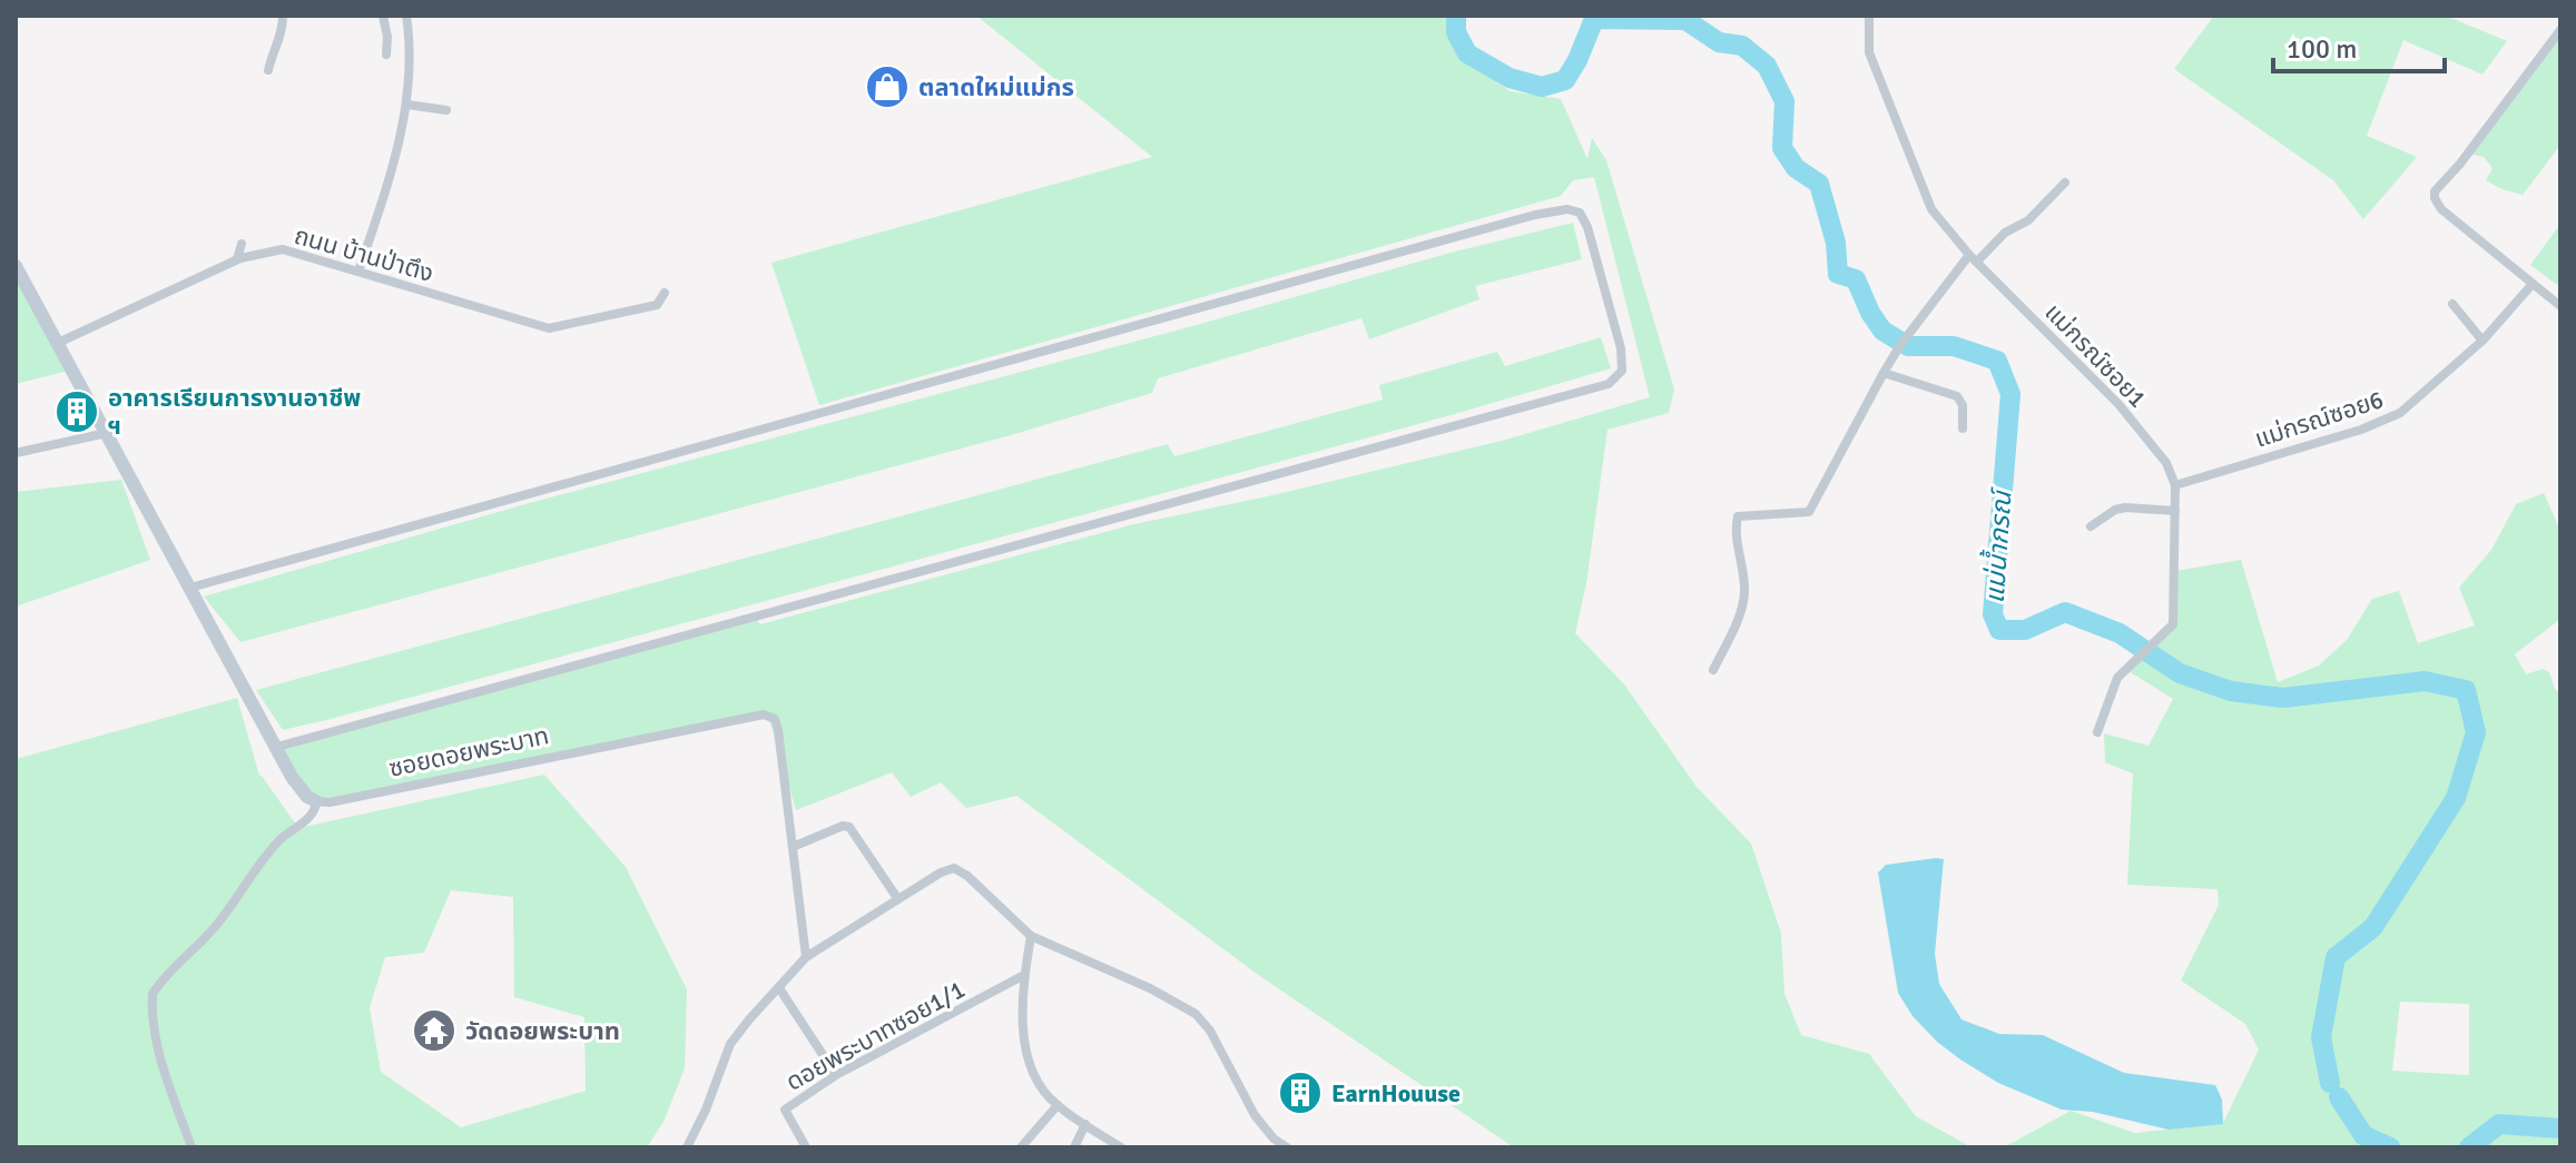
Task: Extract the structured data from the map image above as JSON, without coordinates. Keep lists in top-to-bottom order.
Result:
{
  "streets": {
    "street": [
      "ถนน บ้านป่าตึง",
      "แม่กรณ์ซอย1",
      "แม่กรณ์ซอย6",
      "ซอยดอยพระบาท",
      "ดอยพระบาทซอย1/1"
    ]
  },
  "crossings": [
    ["แม่กรณ์ซอย1", "แม่กรณ์ซอย6"]
  ],
  "water": ["แม่น้ำกรณ์"],
  "places": {
    "shop": ["ตลาดใหม่แม่กร"],
    "building": ["อาคารเรียนการงานอาชีพ ฯ", "EarnHouuse"],
    "temple": ["วัดดอยพระบาท"]
  },
  "scale_bar": "100 m"
}
